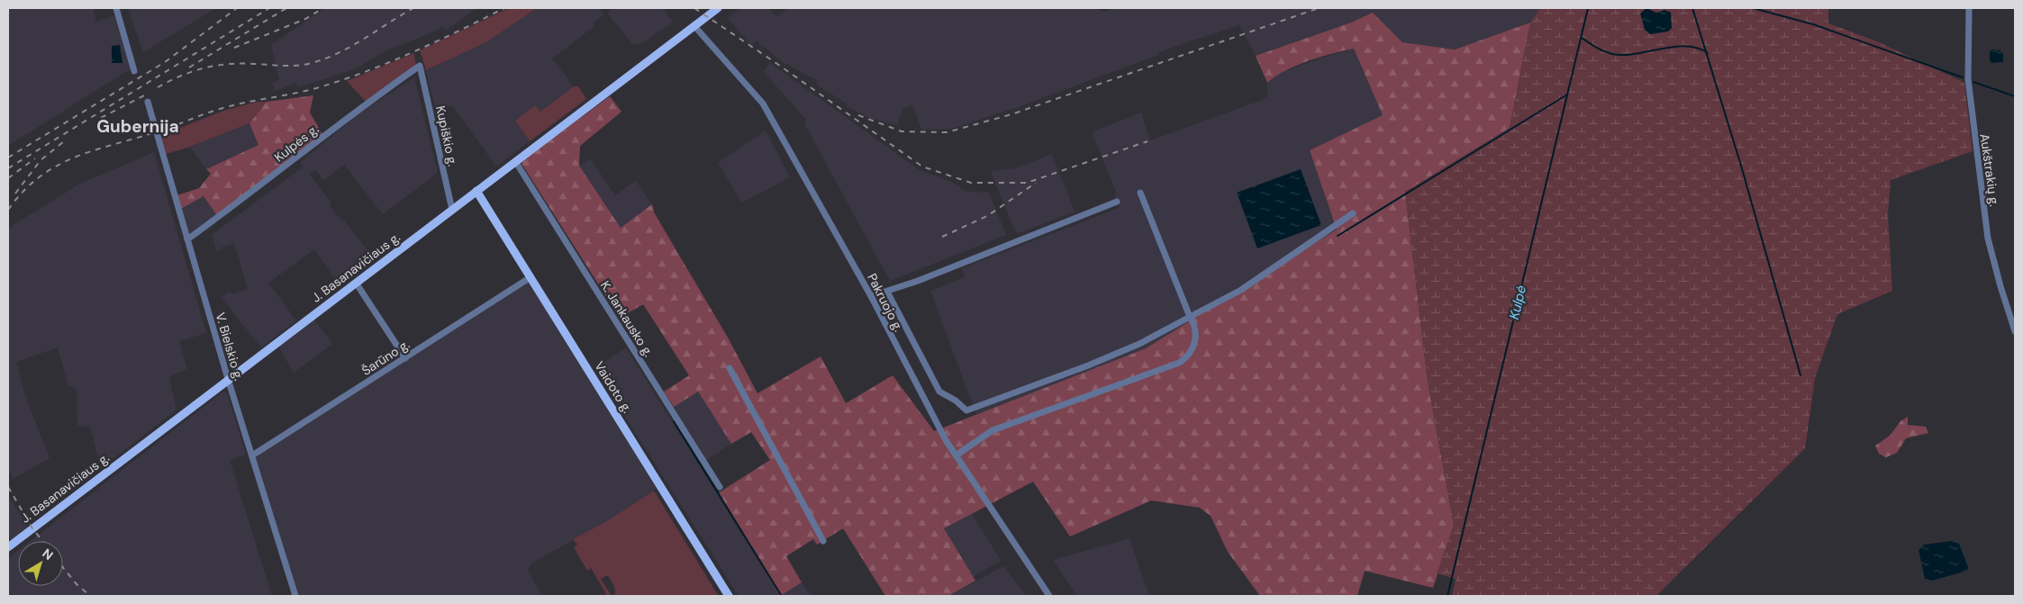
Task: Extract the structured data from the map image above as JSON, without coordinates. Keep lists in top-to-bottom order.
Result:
{
  "streets": {
    "main road": ["J. Basanavičiaus g.", "Vaidoto g."],
    "street": [
      "Kupiškio g.",
      "Kulpės g.",
      "Aukštrakių g.",
      "Pakruojo g.",
      "K. Jankausko g.",
      "V. Bielskio g.",
      "Šarūno g."
    ]
  },
  "crossings": [
    ["Kupiškio g.", "Kulpės g."],
    ["Kupiškio g.", "J. Basanavičiaus g."],
    ["Kulpės g.", "V. Bielskio g."],
    ["J. Basanavičiaus g.", "Pakruojo g."],
    ["J. Basanavičiaus g.", "K. Jankausko g."],
    ["J. Basanavičiaus g.", "V. Bielskio g."],
    ["J. Basanavičiaus g.", "Vaidoto g."],
    ["V. Bielskio g.", "Šarūno g."],
    ["Šarūno g.", "Vaidoto g."]
  ],
  "districts": ["Gubernija"],
  "water": ["Kulpė"],
  "north": "top right"
}
